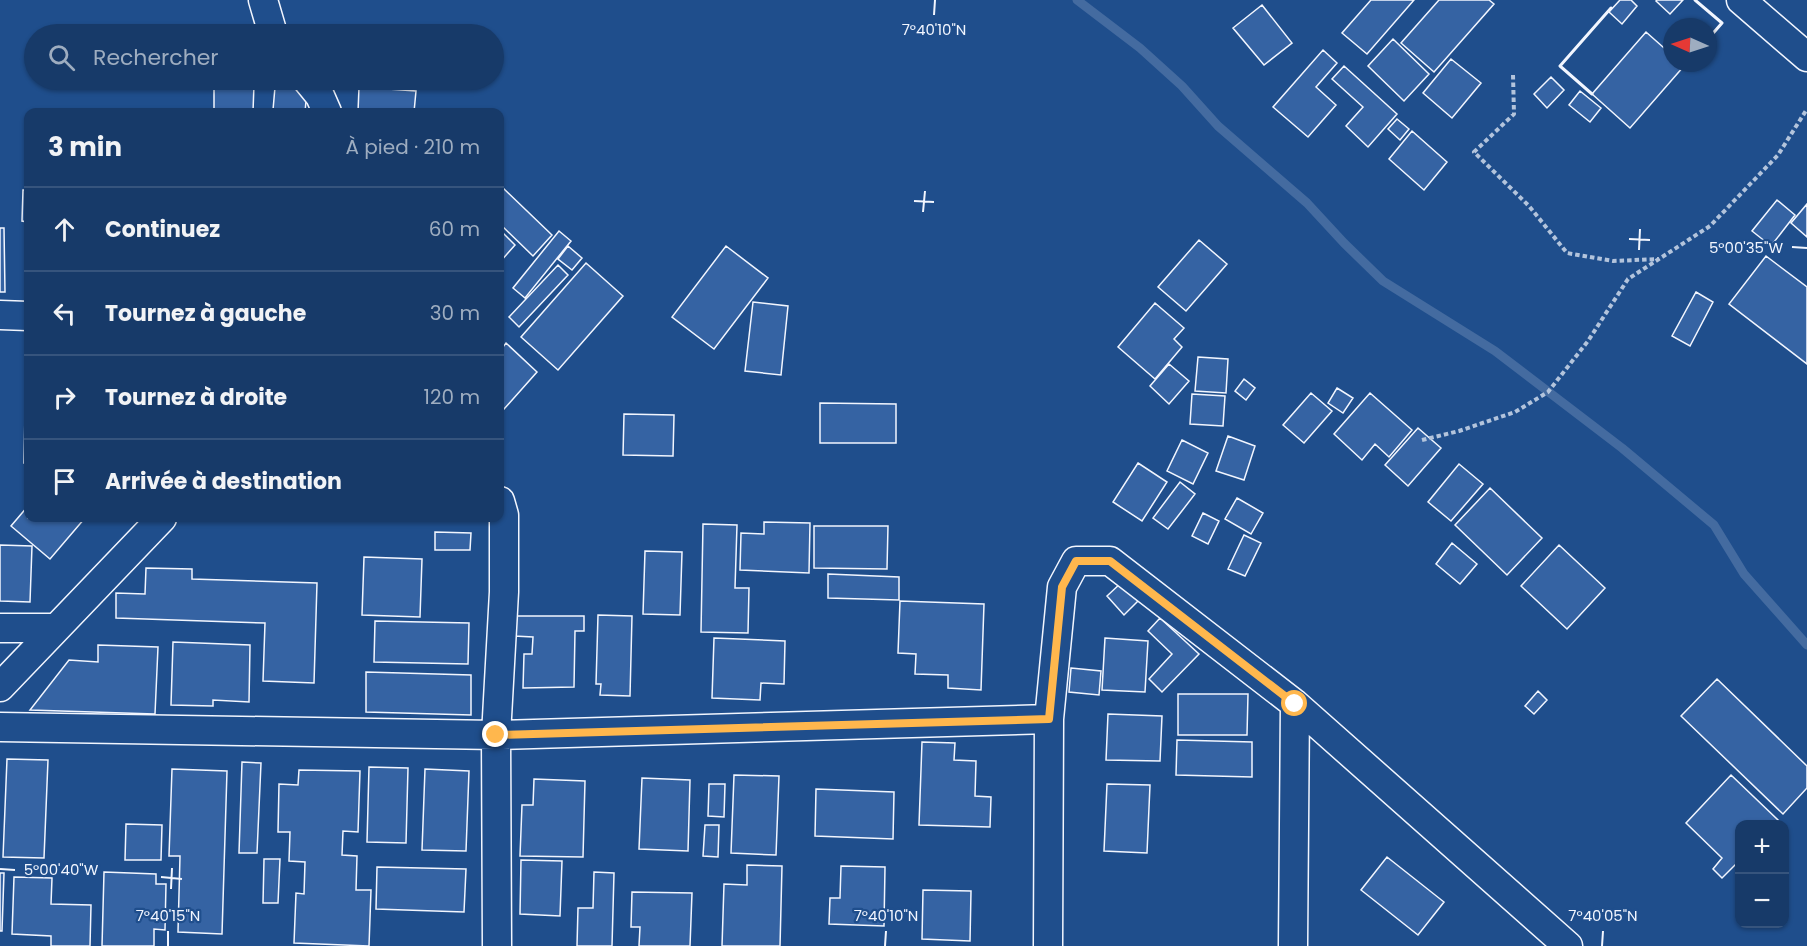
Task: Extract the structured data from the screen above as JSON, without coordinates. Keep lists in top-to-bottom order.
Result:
{
  "north": "left",
  "page": {
    "search": "Rechercher",
    "heading": ["3 min", "À pied · 210 m"],
    "list": [
      ["Continuez", "60 m"],
      ["Tournez à gauche", "30 m"],
      ["Tournez à droite", "120 m"],
      "Arrivée à destination"
    ],
    "map_buttons": ["+", "−"]
  },
  "coordinates": [
    "7°40'10\"N",
    "5°00'35\"W",
    "5°00'40\"W",
    "7°40'15\"N",
    "7°40'05\"N"
  ]
}
